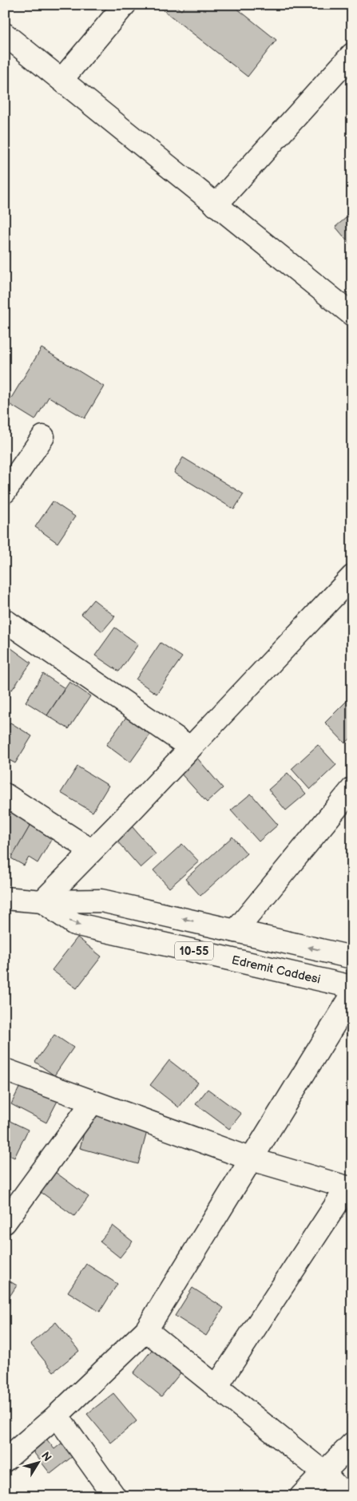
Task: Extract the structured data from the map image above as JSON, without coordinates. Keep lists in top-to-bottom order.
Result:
{
  "streets": {
    "street": ["10-55", "Edremit Caddesi"]
  },
  "north": "top right"
}
